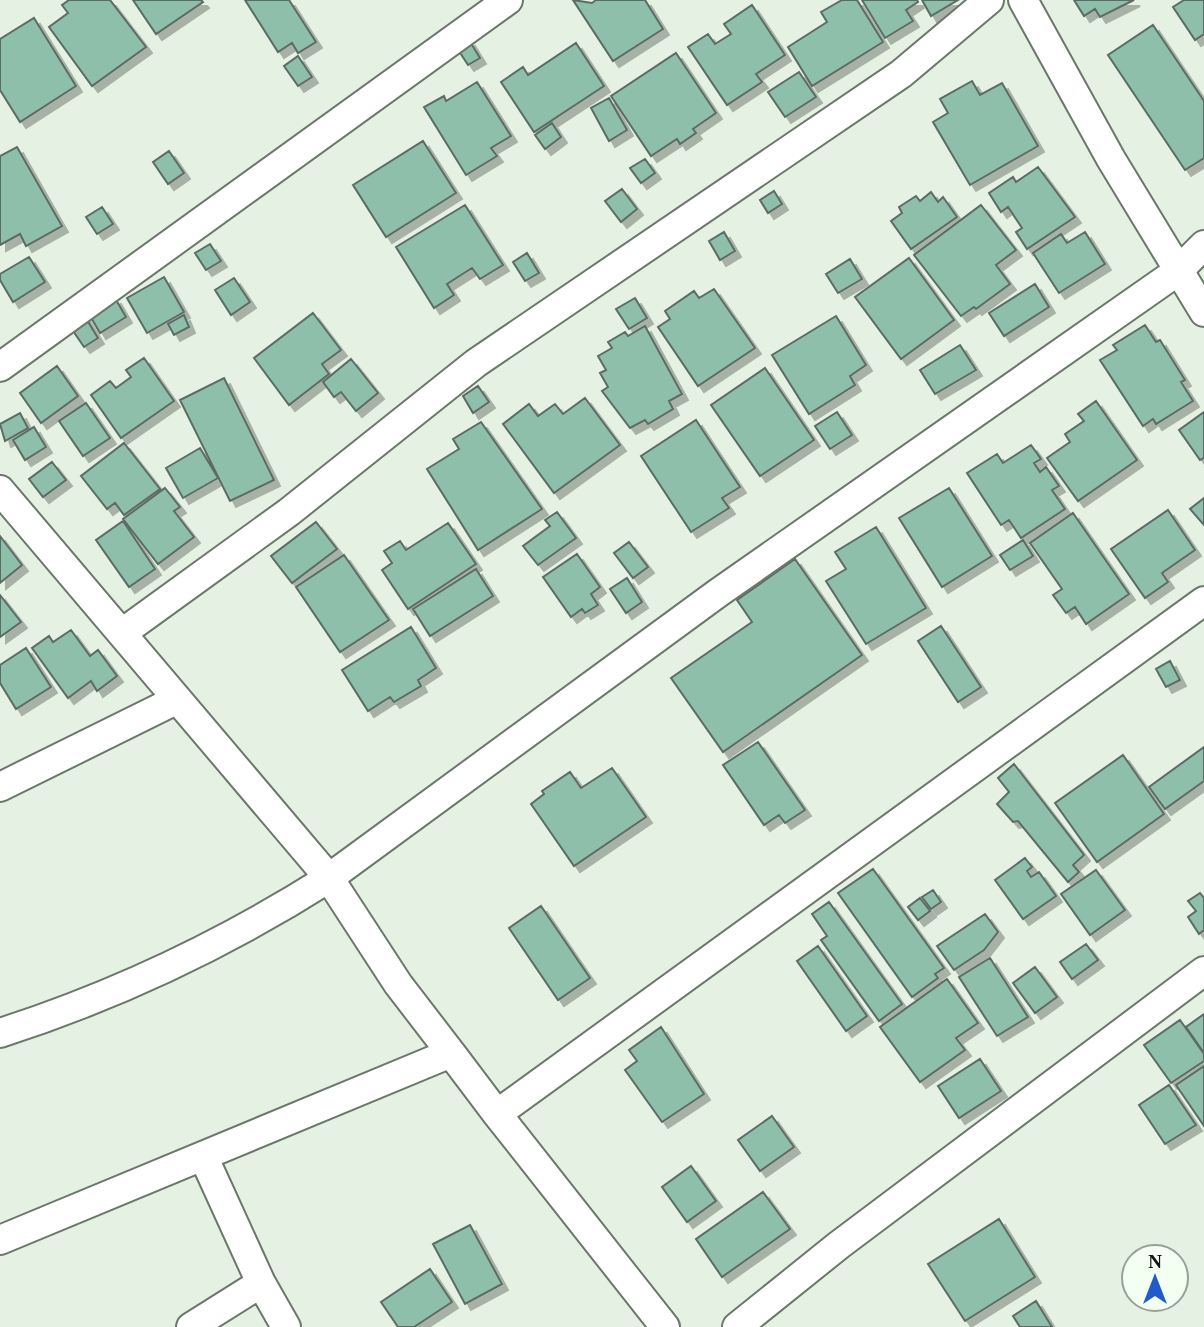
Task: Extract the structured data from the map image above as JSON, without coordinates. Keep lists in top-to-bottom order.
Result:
{
  "north": "top"
}
